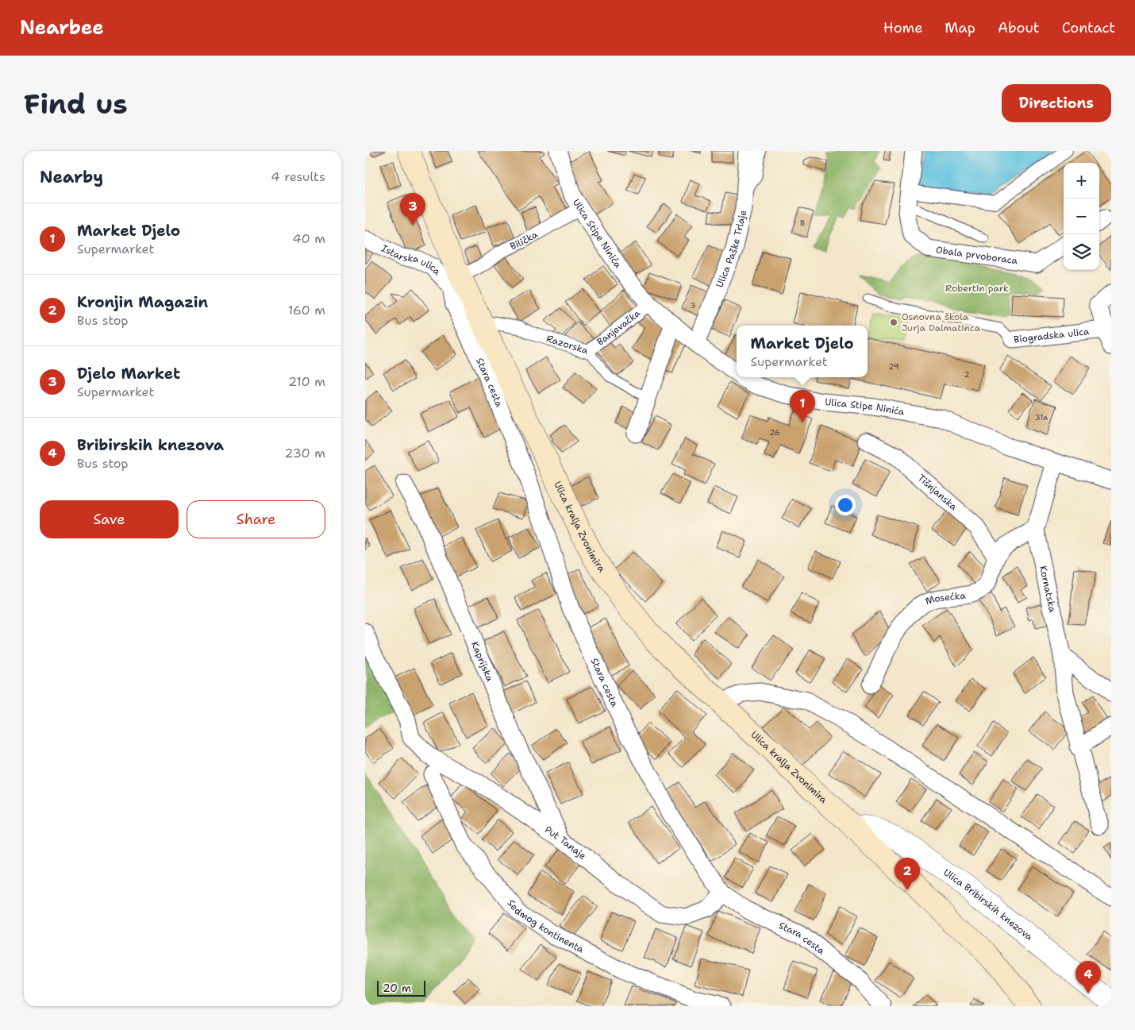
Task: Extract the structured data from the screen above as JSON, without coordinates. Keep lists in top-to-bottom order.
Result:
{
  "streets": {
    "main road": ["Ulica kralja Zvonimira"],
    "street": [
      "Ulica Stipe Ninića",
      "Bilička",
      "Ulica Paške Trlaje",
      "Obala prvoboraca",
      "Istarska ulica",
      "Banjevačka",
      "Biogradska ulica",
      "Razorska",
      "Stara cesta",
      "Tišnjanska",
      "Kornatska",
      "Mosećka",
      "Kaprijska",
      "Put Tanaje",
      "Ulica Bribirskih knezova",
      "Sedmog kontinenta"
    ]
  },
  "crossings": [
    ["Ulica Stipe Ninića", "Bilička"],
    ["Ulica Stipe Ninića", "Ulica Paške Trlaje"],
    ["Ulica Stipe Ninića", "Banjevačka"],
    ["Ulica Stipe Ninića", "Kornatska"],
    ["Bilička", "Istarska ulica"],
    ["Bilička", "Stara cesta"],
    ["Bilička", "Ulica kralja Zvonimira"],
    ["Istarska ulica", "Stara cesta"],
    ["Istarska ulica", "Ulica kralja Zvonimira"],
    ["Banjevačka", "Razorska"],
    ["Stara cesta", "Ulica kralja Zvonimira"],
    ["Stara cesta", "Put Tanaje"],
    ["Tišnjanska", "Mosećka"],
    ["Ulica kralja Zvonimira", "Ulica Bribirskih knezova"],
    ["Kornatska", "Mosećka"],
    ["Kaprijska", "Put Tanaje"]
  ],
  "parks": ["Robertin park"],
  "places": ["Osnovna škola Jurja Dalmatinca"],
  "house_numbers": [
    "8",
    "3",
    "29",
    "2",
    "31a",
    "26"
  ],
  "scale_bar": "20 m",
  "page": {
    "header": "Nearbee",
    "nav": [
      "Home",
      "Map",
      "About",
      "Contact"
    ],
    "buttons": [
      "Directions",
      ["Save", "Share"]
    ],
    "title": "Find us",
    "heading": ["Nearby", "4 results"],
    "map_buttons": ["+", "−"],
    "pins": [
      "3",
      "1",
      "2",
      "4"
    ],
    "list": [
      {
        "mark": "1",
        "name": "Market Djelo",
        "note": "Supermarket",
        "value": "40 m"
      },
      {
        "mark": "2",
        "name": "Kronjin Magazin",
        "note": "Bus stop",
        "value": "160 m"
      },
      {
        "mark": "3",
        "name": "Djelo Market",
        "note": "Supermarket",
        "value": "210 m"
      },
      {
        "mark": "4",
        "name": "Bribirskih knezova",
        "note": "Bus stop",
        "value": "230 m"
      }
    ],
    "popup": ["Market Djelo", "Supermarket"],
    "scale": "20 m"
  }
}
